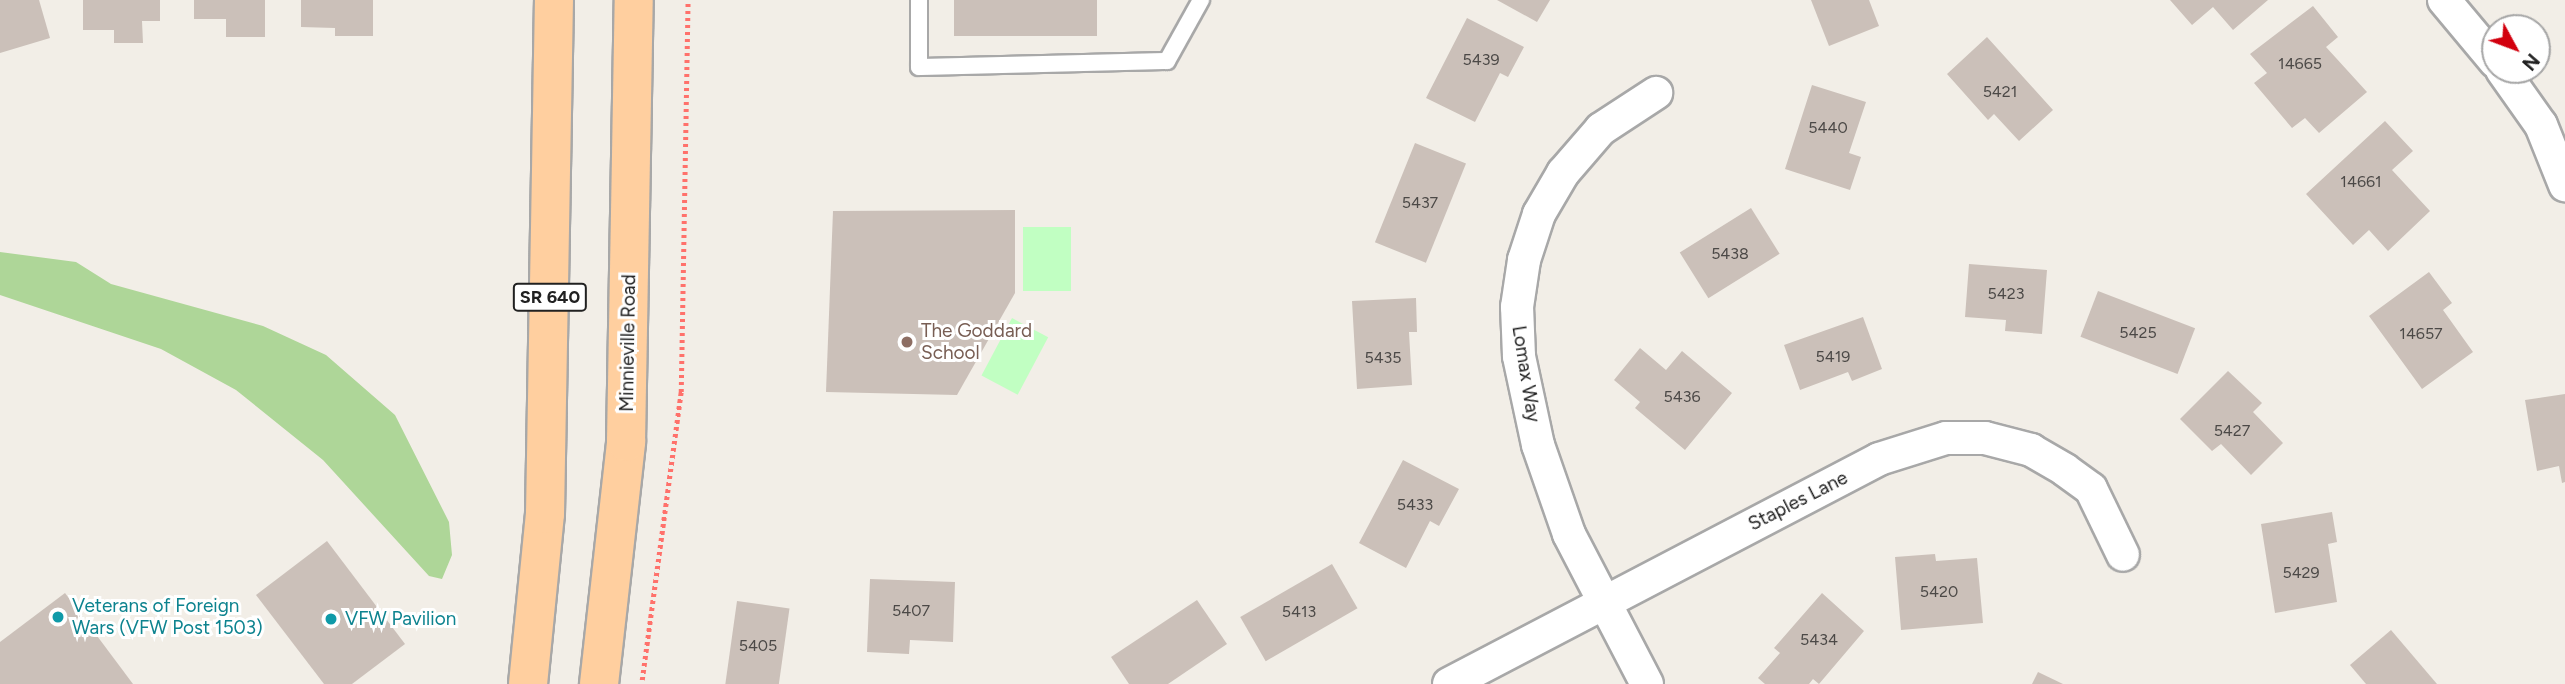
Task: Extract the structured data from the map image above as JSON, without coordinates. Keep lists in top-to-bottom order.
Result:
{
  "streets": {
    "main road": ["SR 640", "Minnieville Road"],
    "street": ["Lomax Way", "Staples Lane"]
  },
  "crossings": [
    ["Lomax Way", "Staples Lane"]
  ],
  "places": ["The Goddard School", "Veterans of Foreign Wars (VFW Post 1503)", "VFW Pavilion"],
  "house_numbers": [
    "5439",
    "14665",
    "5421",
    "5440",
    "14661",
    "5437",
    "5438",
    "5423",
    "5425",
    "14657",
    "5419",
    "5435",
    "5436",
    "5427",
    "5433",
    "5429",
    "5420",
    "5407",
    "5413",
    "5434",
    "5405"
  ],
  "north": "bottom right"
}
